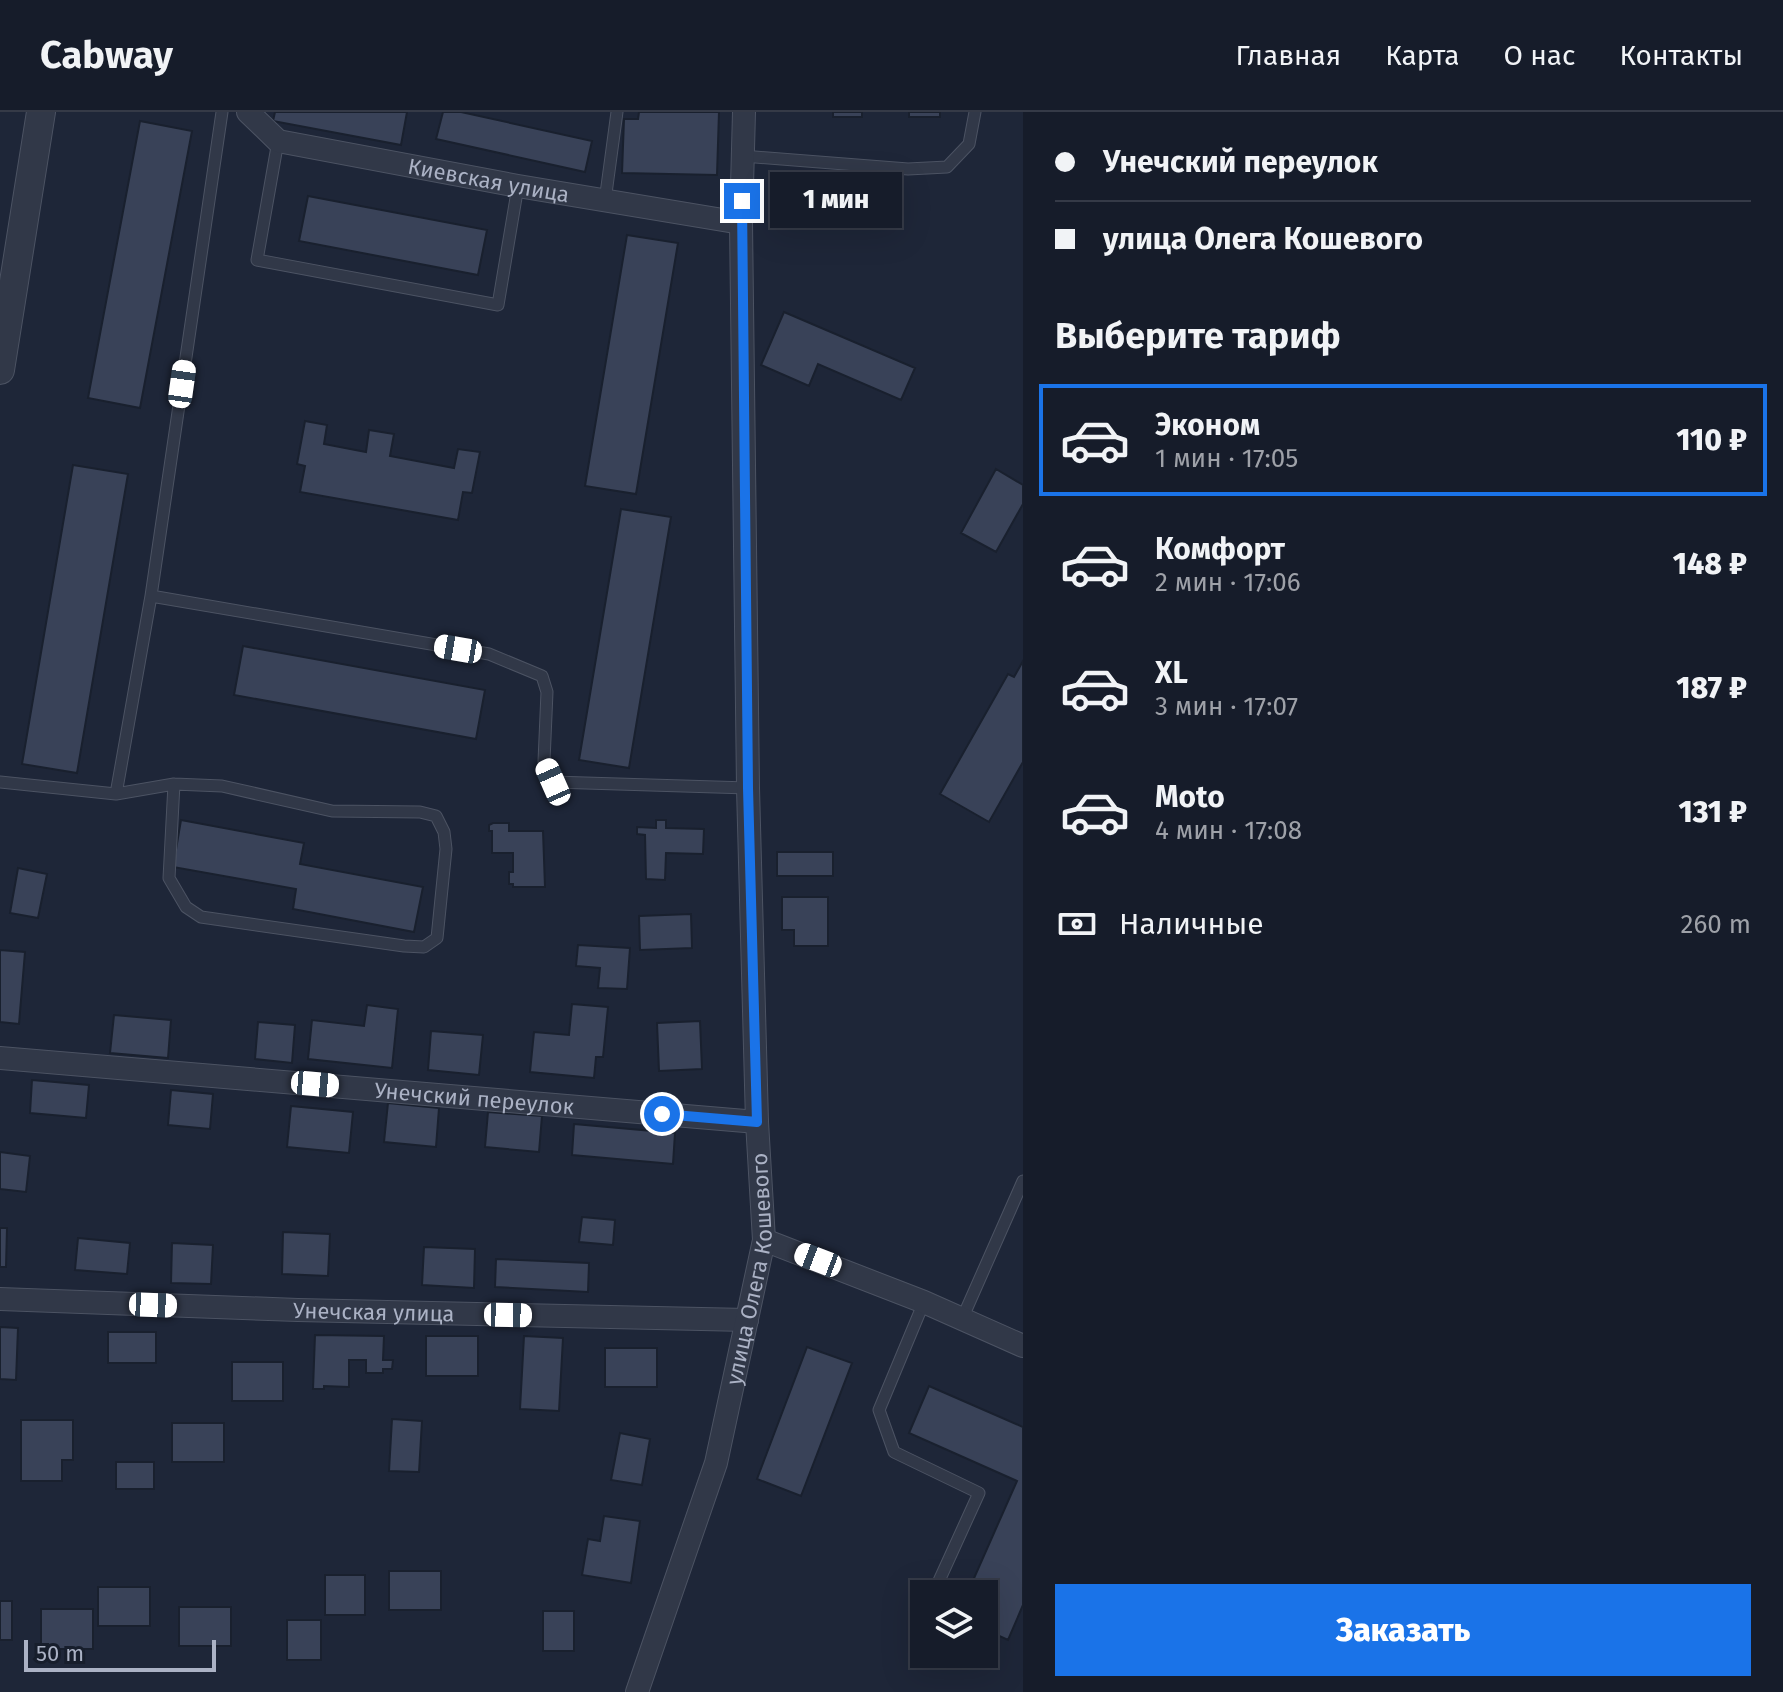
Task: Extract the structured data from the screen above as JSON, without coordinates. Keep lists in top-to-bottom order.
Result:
{
  "streets": {
    "street": [
      "Киевская улица",
      "Унечский переулок",
      "улица Олега Кошевого",
      "Унечская улица"
    ]
  },
  "crossings": [
    ["Киевская улица", "улица Олега Кошевого"],
    ["Унечский переулок", "улица Олега Кошевого"],
    ["улица Олега Кошевого", "Унечская улица"]
  ],
  "scale_bar": "50 m",
  "page": {
    "header": "Cabway",
    "nav": [
      "Главная",
      "Карта",
      "О нас",
      "Контакты"
    ],
    "banner": ["Унечский переулок", "улица Олега Кошевого"],
    "bubble": "1 мин",
    "heading": "Выберите тариф",
    "list": [
      {
        "name": "Эконом",
        "note": "1 мин · 17:05",
        "value": "110 ₽"
      },
      {
        "name": "Комфорт",
        "note": "2 мин · 17:06",
        "value": "148 ₽"
      },
      {
        "name": "XL",
        "note": "3 мин · 17:07",
        "value": "187 ₽"
      },
      {
        "name": "Moto",
        "note": "4 мин · 17:08",
        "value": "131 ₽"
      }
    ],
    "pay": ["Наличные", "260 m"],
    "buttons": "Заказать",
    "scale": "50 m"
  }
}
